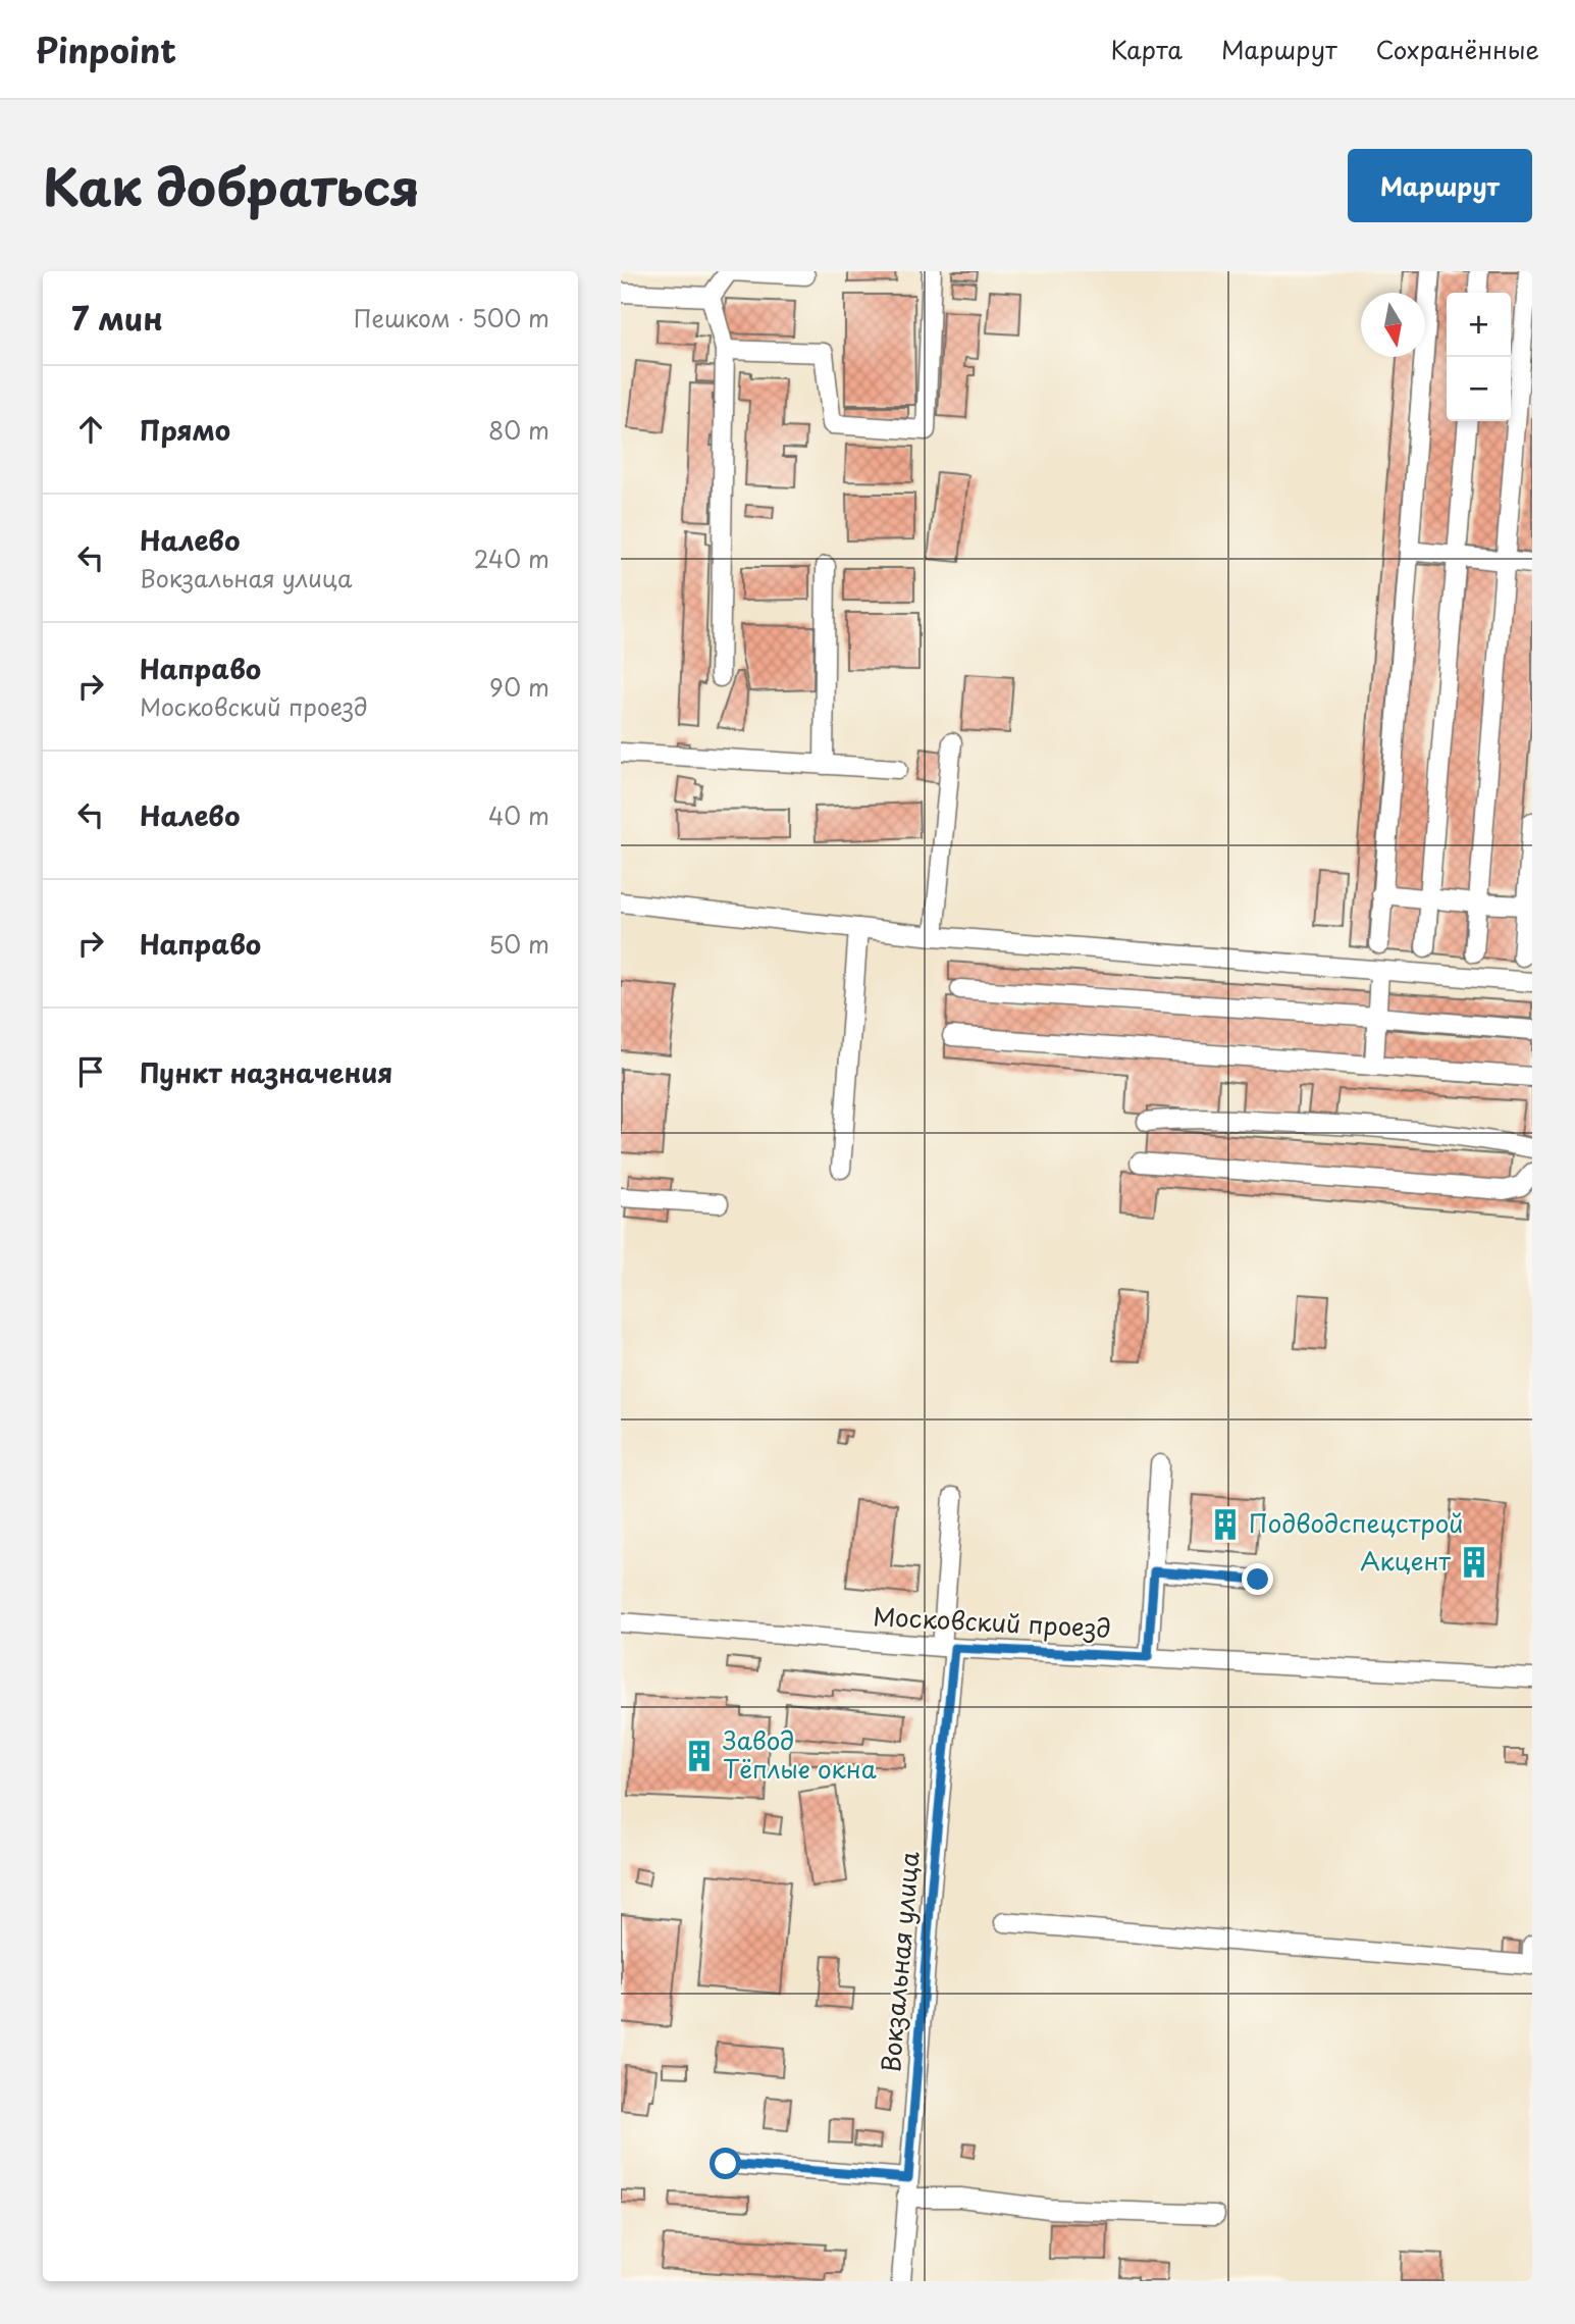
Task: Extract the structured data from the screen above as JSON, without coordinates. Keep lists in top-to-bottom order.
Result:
{
  "streets": {
    "street": ["Московский проезд", "Вокзальная улица"]
  },
  "crossings": [
    ["Московский проезд", "Вокзальная улица"]
  ],
  "places": {
    "building": ["Подводспецстрой", "Акцент", "Завод Тёплые окна"]
  },
  "north": "bottom",
  "page": {
    "header": "Pinpoint",
    "nav": ["Карта", "Маршрут", "Сохранённые"],
    "title": "Как добраться",
    "buttons": "Маршрут",
    "heading": ["7 мин", "Пешком · 500 m"],
    "map_buttons": ["+", "−"],
    "list": [
      ["Прямо", "80 m"],
      ["Налево", "Вокзальная улица", "240 m"],
      ["Направо", "Московский проезд", "90 m"],
      ["Налево", "40 m"],
      ["Направо", "50 m"],
      "Пункт назначения"
    ]
  }
}
